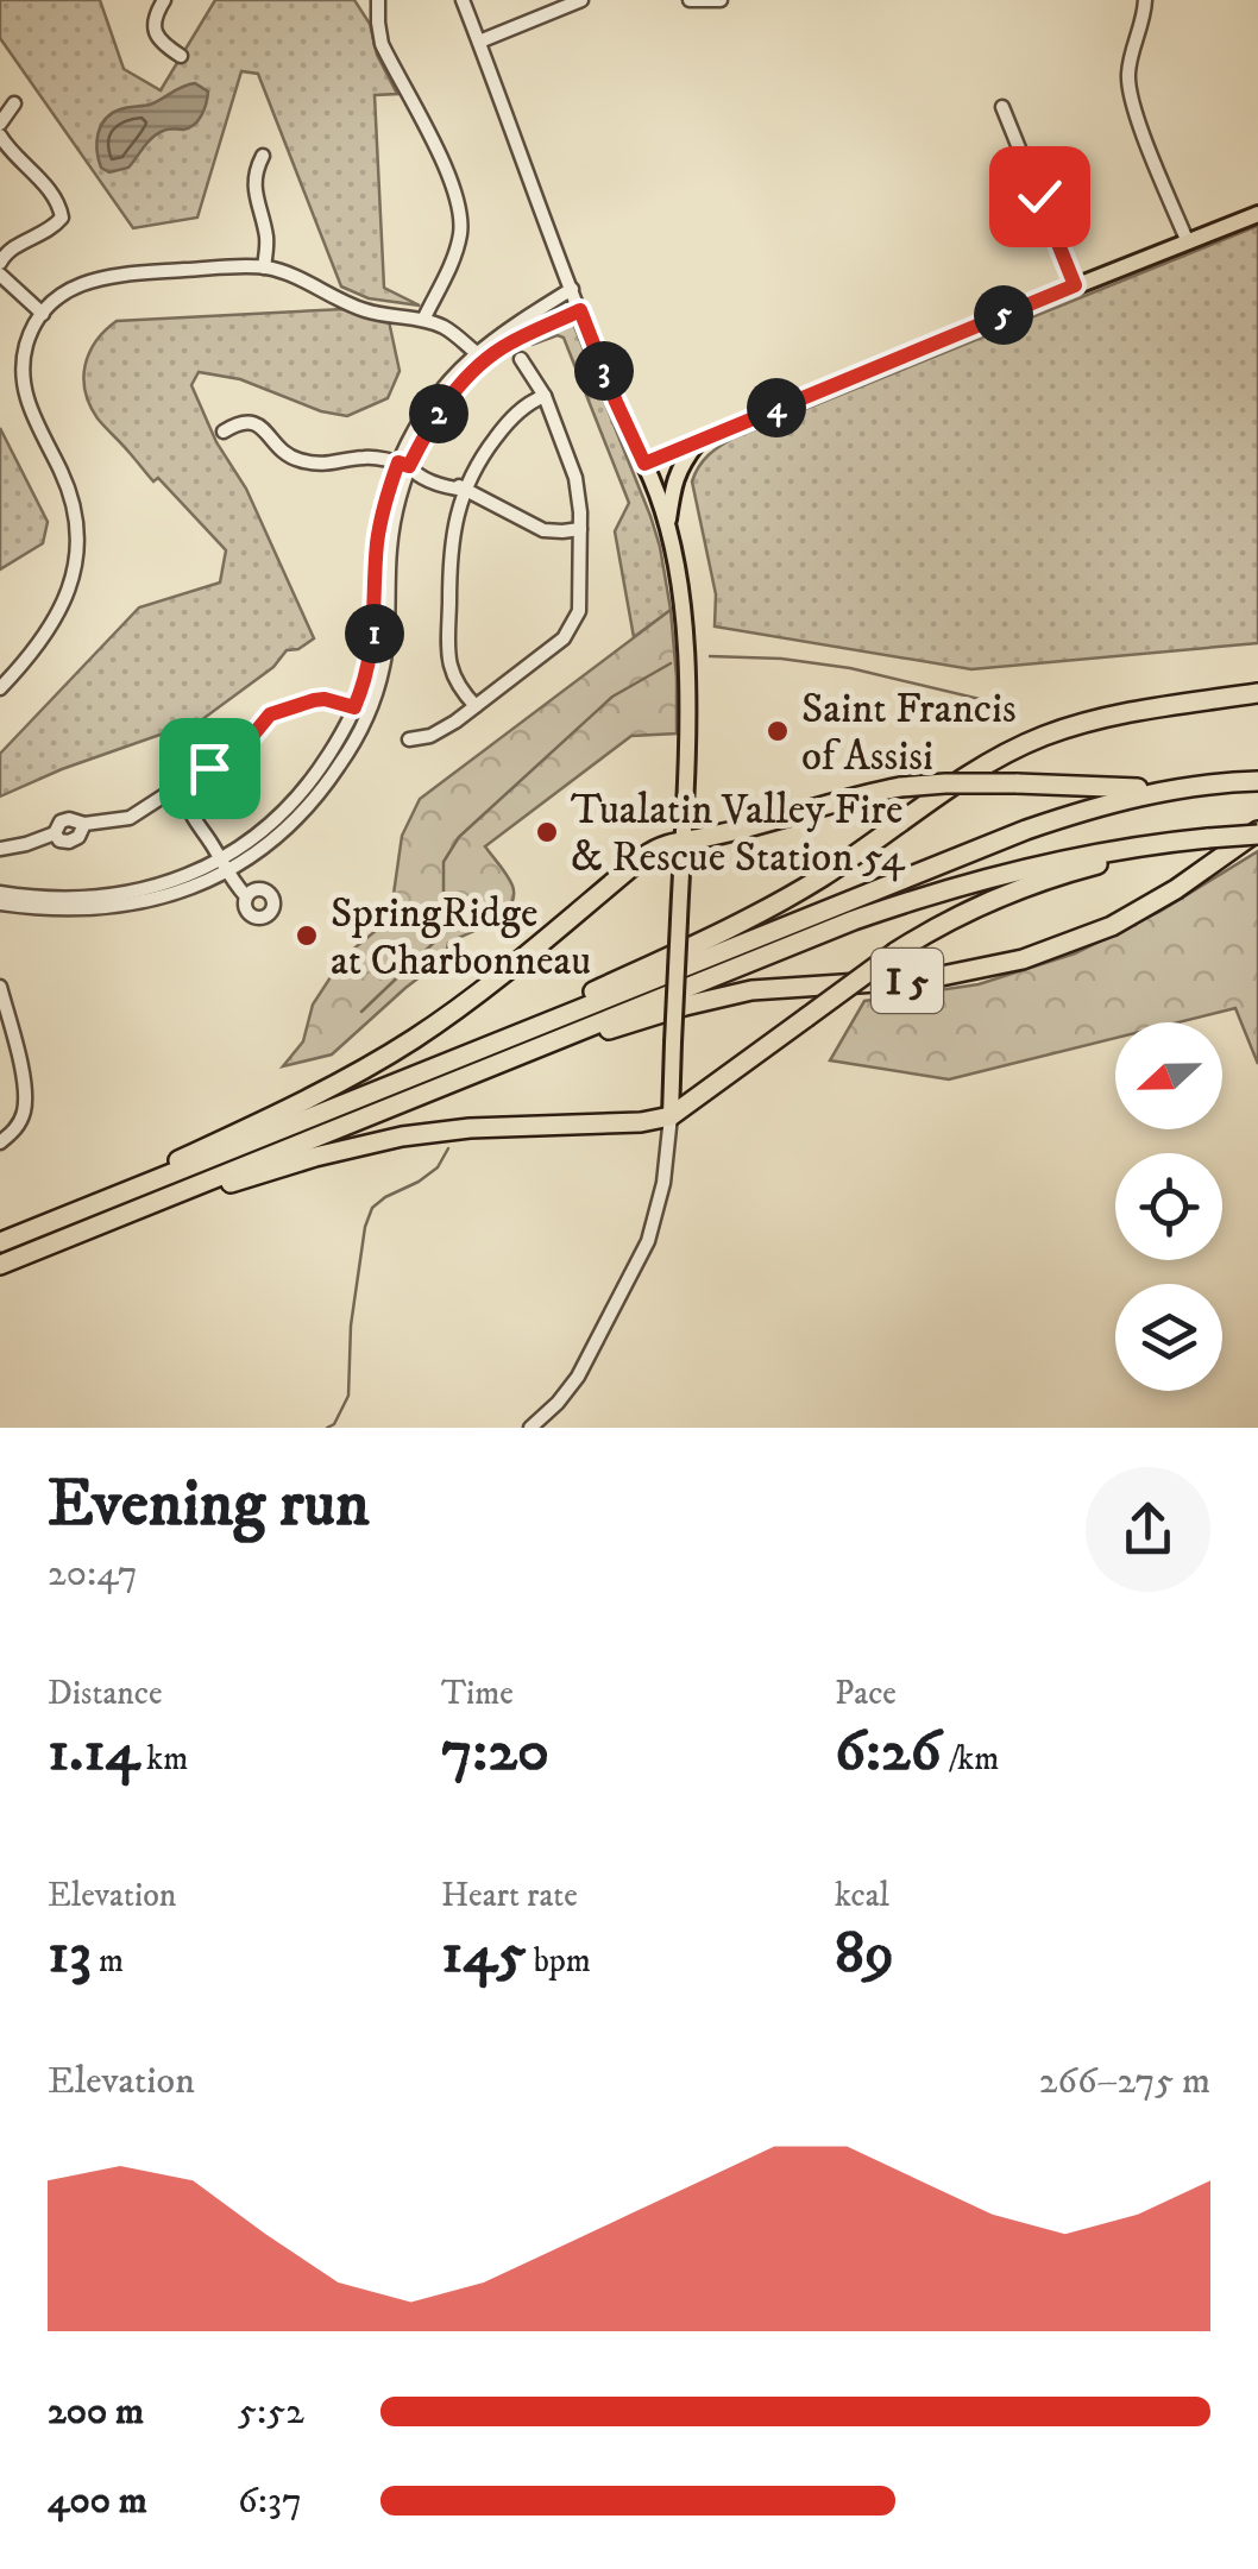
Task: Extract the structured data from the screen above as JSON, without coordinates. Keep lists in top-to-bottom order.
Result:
{
  "streets": {
    "highway": ["I 5"]
  },
  "places": ["Saint Francis of Assisi", "Tualatin Valley Fire & Rescue Station 54", "SpringRidge at Charbonneau"],
  "north": "left",
  "page": {
    "pins": [
      "5",
      "3",
      "4",
      "2",
      "1"
    ],
    "heading": ["Evening run", "20:47"],
    "stats": [
      ["Distance", "1.14 km"],
      ["Time", "7:20"],
      ["Pace", "6:26 /km"],
      ["Elevation", "13 m"],
      ["Heart rate", "145 bpm"],
      ["kcal", "89"]
    ],
    "chart": ["Elevation", "266–275 m"],
    "list": [
      {
        "name": "200 m",
        "note": "5:52"
      },
      {
        "name": "400 m",
        "note": "6:37"
      }
    ]
  }
}
